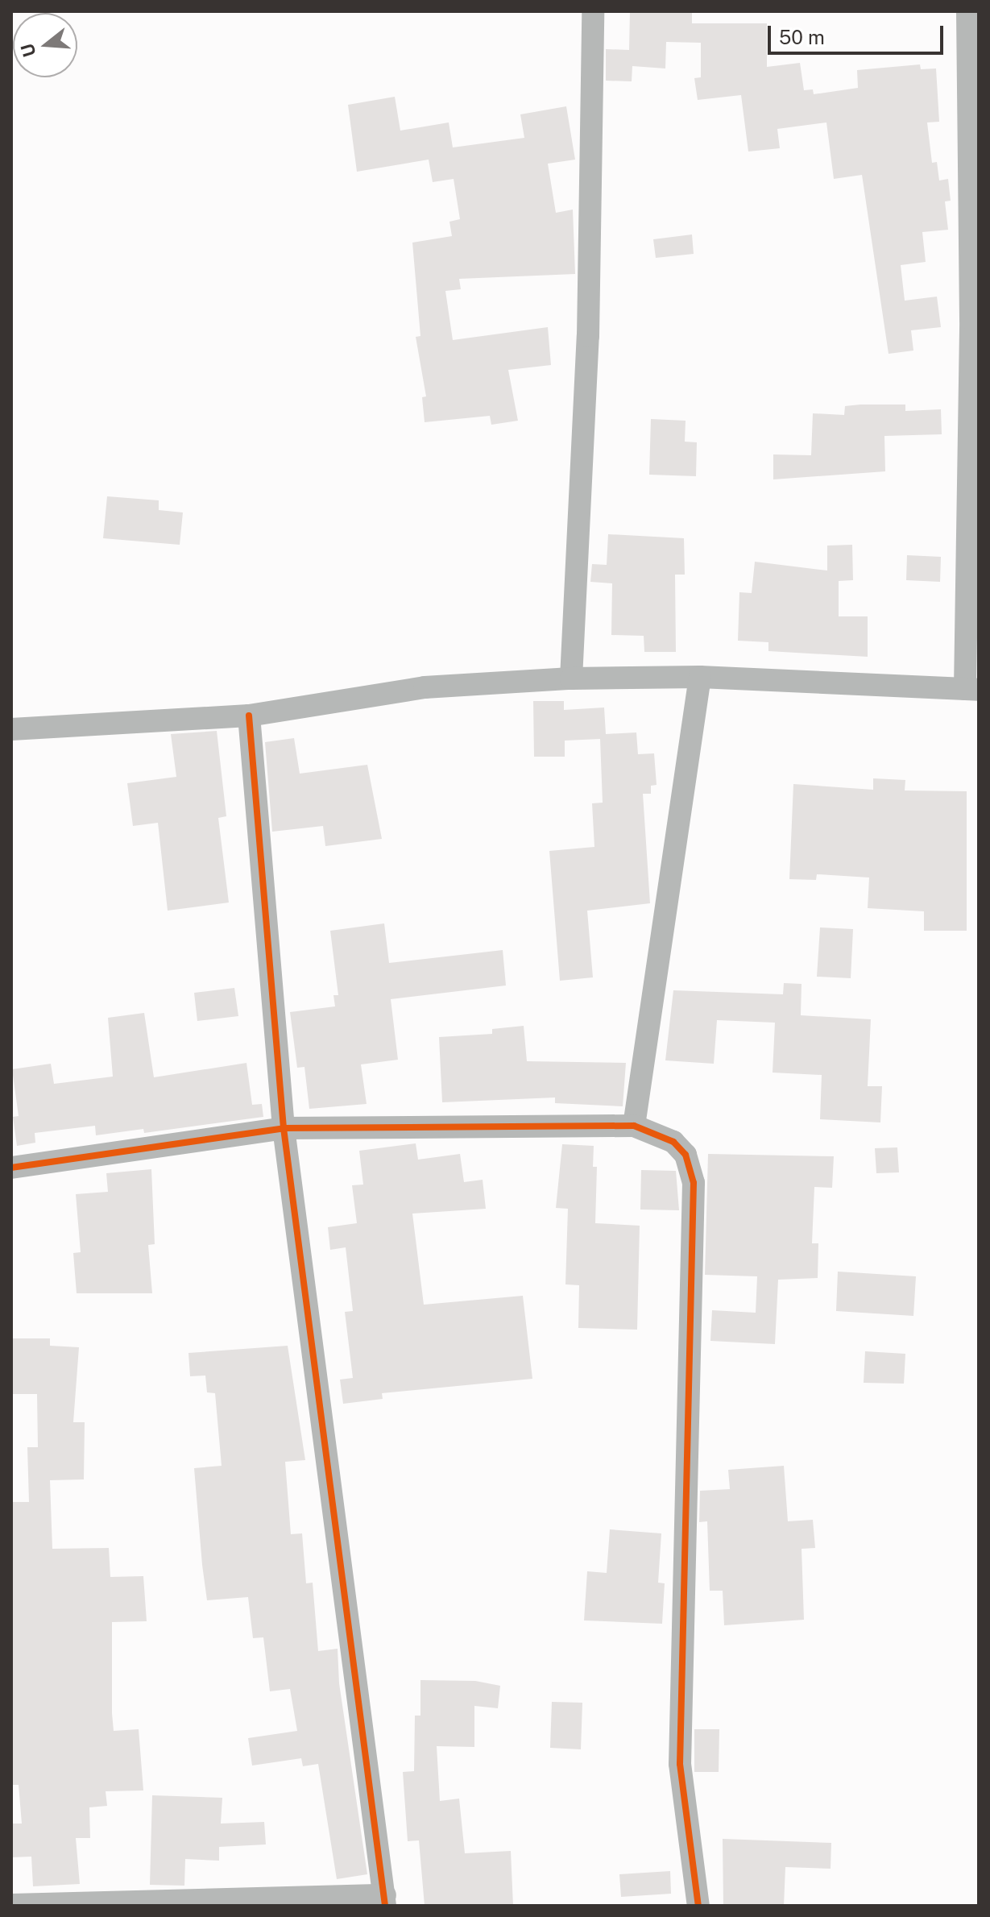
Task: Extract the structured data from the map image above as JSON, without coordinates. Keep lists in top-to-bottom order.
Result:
{
  "scale_bar": "50 m",
  "north": "left"
}
